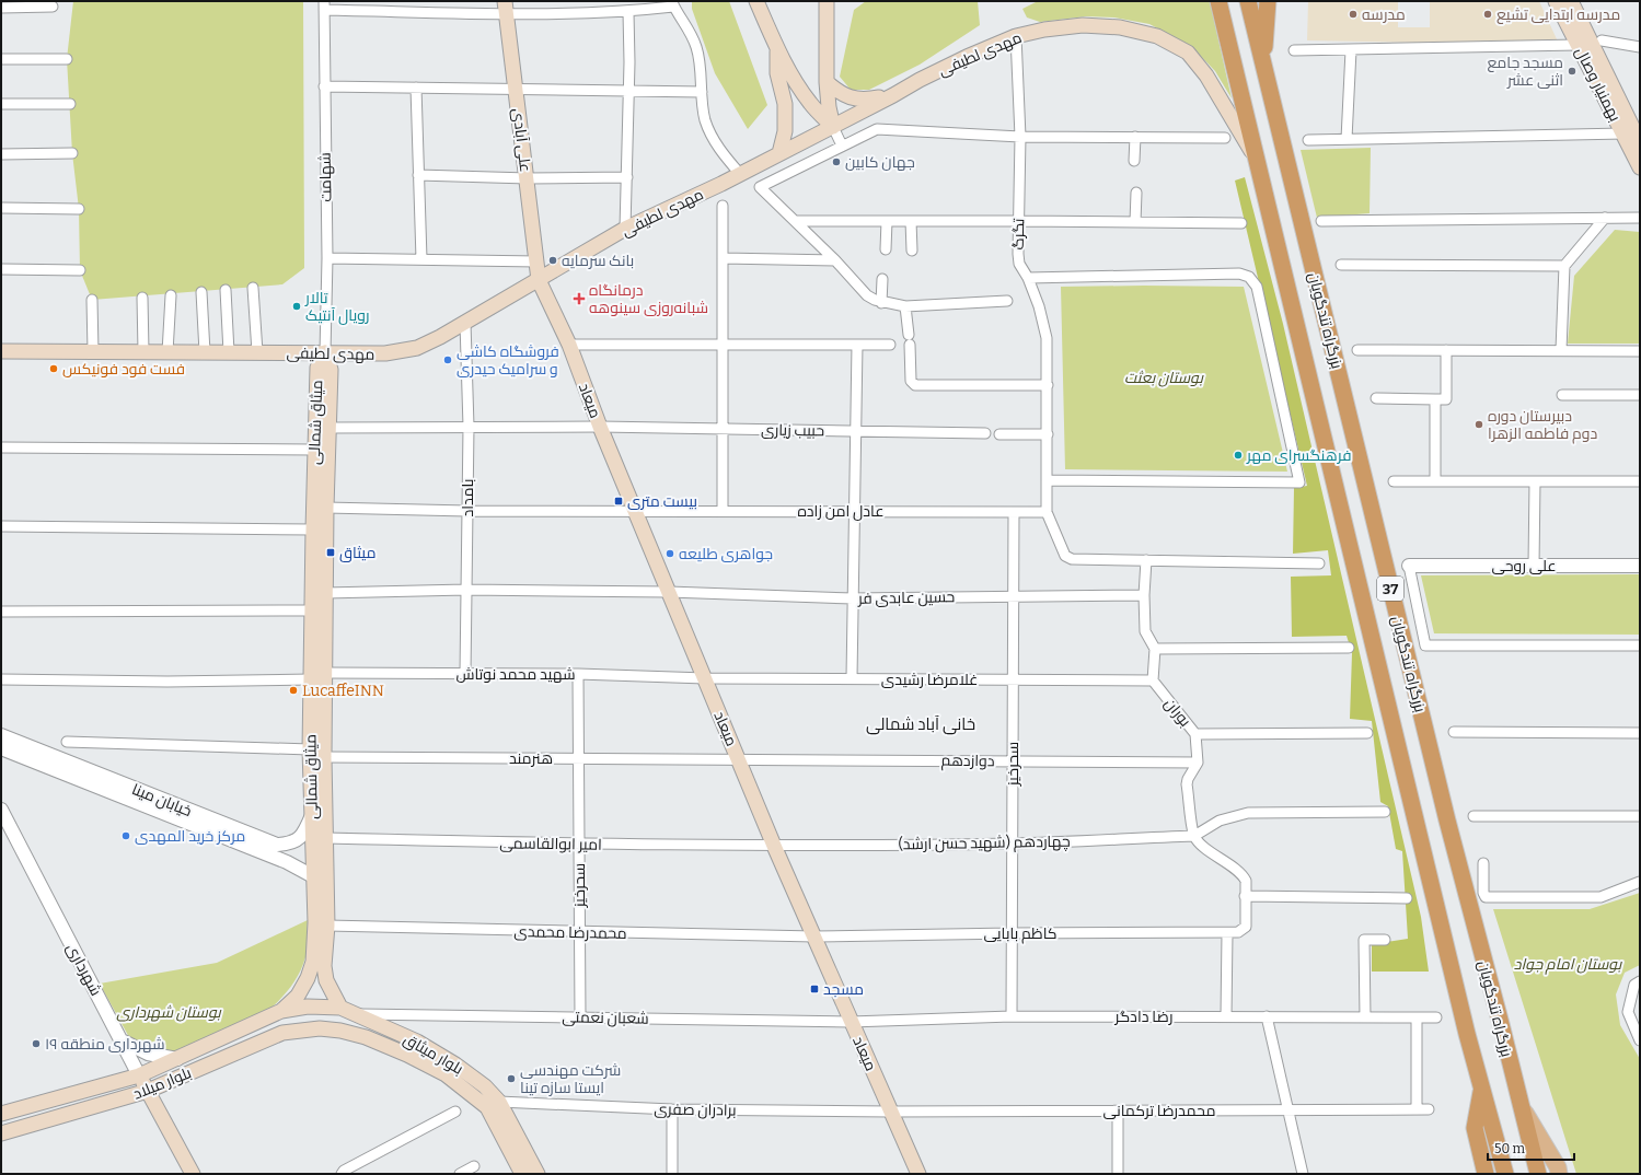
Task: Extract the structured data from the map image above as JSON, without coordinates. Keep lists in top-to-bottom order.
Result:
{
  "streets": {
    "highway": ["بزرگراه تندگویان", "37"],
    "main road": [
      "مهدی لطیفی",
      "بهمنیار وصال",
      "علی آبادی",
      "میعاد",
      "میثاق شمالی",
      "شهرداری",
      "بلوار میثاق",
      "بلوار میلاد"
    ],
    "street": [
      "شهامت",
      "تگرگ",
      "حبیب زیاری",
      "بامداد",
      "عادل امن زاده",
      "علی روحی",
      "حسین عابدی‌ فر",
      "شهید محمد نوتاش",
      "غلامرضا رشیدی",
      "بوران",
      "هنرمند",
      "دوازدهم",
      "سحرخیز",
      "خیابان مینا",
      "چهاردهم (شهید حسن ارشد)",
      "امیر ابوالقاسمی",
      "محمدرضا محمدی",
      "کاظم بابایی",
      "رضا دادگر",
      "شعبان نعمتی",
      "برادران صفری",
      "محمدرضا ترکمانی"
    ]
  },
  "crossings": [
    ["مهدی لطیفی", "علی آبادی"],
    ["مهدی لطیفی", "شهامت"],
    ["مهدی لطیفی", "تگرگ"],
    ["مهدی لطیفی", "بزرگراه تندگویان"],
    ["مهدی لطیفی", "میعاد"],
    ["مهدی لطیفی", "میثاق شمالی"],
    ["مهدی لطیفی", "بامداد"],
    ["علی آبادی", "میعاد"],
    ["شهامت", "میثاق شمالی"],
    ["میعاد", "حبیب زیاری"],
    ["میعاد", "عادل امن زاده"],
    ["میعاد", "حسین عابدی‌ فر"],
    ["میعاد", "شهید محمد نوتاش"],
    ["میعاد", "غلامرضا رشیدی"],
    ["میعاد", "هنرمند"],
    ["میعاد", "دوازدهم"],
    ["میعاد", "چهاردهم (شهید حسن ارشد)"],
    ["میعاد", "امیر ابوالقاسمی"],
    ["میعاد", "محمدرضا محمدی"],
    ["میعاد", "کاظم بابایی"],
    ["میعاد", "رضا دادگر"],
    ["میعاد", "شعبان نعمتی"],
    ["میعاد", "برادران صفری"],
    ["میعاد", "محمدرضا ترکمانی"],
    ["میثاق شمالی", "حبیب زیاری"],
    ["میثاق شمالی", "عادل امن زاده"],
    ["میثاق شمالی", "حسین عابدی‌ فر"],
    ["میثاق شمالی", "شهید محمد نوتاش"],
    ["میثاق شمالی", "هنرمند"],
    ["میثاق شمالی", "خیابان مینا"],
    ["میثاق شمالی", "امیر ابوالقاسمی"],
    ["میثاق شمالی", "محمدرضا محمدی"],
    ["میثاق شمالی", "بلوار میثاق"],
    ["میثاق شمالی", "بلوار میلاد"],
    ["حبیب زیاری", "بامداد"],
    ["بامداد", "عادل امن زاده"],
    ["بامداد", "حسین عابدی‌ فر"],
    ["بامداد", "شهید محمد نوتاش"],
    ["عادل امن زاده", "سحرخیز"],
    ["حسین عابدی‌ فر", "سحرخیز"],
    ["شهید محمد نوتاش", "غلامرضا رشیدی"],
    ["شهید محمد نوتاش", "سحرخیز"],
    ["غلامرضا رشیدی", "بوران"],
    ["غلامرضا رشیدی", "سحرخیز"],
    ["بوران", "دوازدهم"],
    ["هنرمند", "دوازدهم"],
    ["هنرمند", "سحرخیز"],
    ["دوازدهم", "سحرخیز"],
    ["سحرخیز", "چهاردهم (شهید حسن ارشد)"],
    ["سحرخیز", "امیر ابوالقاسمی"],
    ["سحرخیز", "محمدرضا محمدی"],
    ["سحرخیز", "کاظم بابایی"],
    ["سحرخیز", "رضا دادگر"],
    ["سحرخیز", "شعبان نعمتی"],
    ["چهاردهم (شهید حسن ارشد)", "امیر ابوالقاسمی"],
    ["محمدرضا محمدی", "کاظم بابایی"],
    ["شهرداری", "بلوار میلاد"],
    ["رضا دادگر", "شعبان نعمتی"],
    ["شعبان نعمتی", "بلوار میثاق"],
    ["بلوار میثاق", "بلوار میلاد"],
    ["بلوار میثاق", "برادران صفری"],
    ["برادران صفری", "محمدرضا ترکمانی"]
  ],
  "districts": ["خانی آباد شمالی"],
  "parks": ["بوستان بعثت", "بوستان امام جواد", "بوستان شهرداری"],
  "places": {
    "other": [
      "مدرسه",
      "مدرسه ابتدایی تشیع",
      "مسجد جامع اثنی عشر",
      "جهان کابین",
      "بانک سرمایه",
      "تالار رویال آنتیک",
      "فروشگاه کاشی و سرامیک حیدری",
      "فست فود فونیکس",
      "دبیرستان دوره دوم فاطمه الزهرا",
      "فرهنگسرای مهر",
      "جواهری طلیعه",
      "LucaffeINN",
      "مرکز خرید المهدی",
      "شهرداری منطقه ۱۹",
      "شرکت مهندسی ایستا سازه تینا"
    ],
    "health": ["درمانگاه شبانه‌روزی سینوهه"],
    "transit": ["بیست متری", "میثاق", "مسجد"]
  },
  "scale_bar": "50 m"
}
